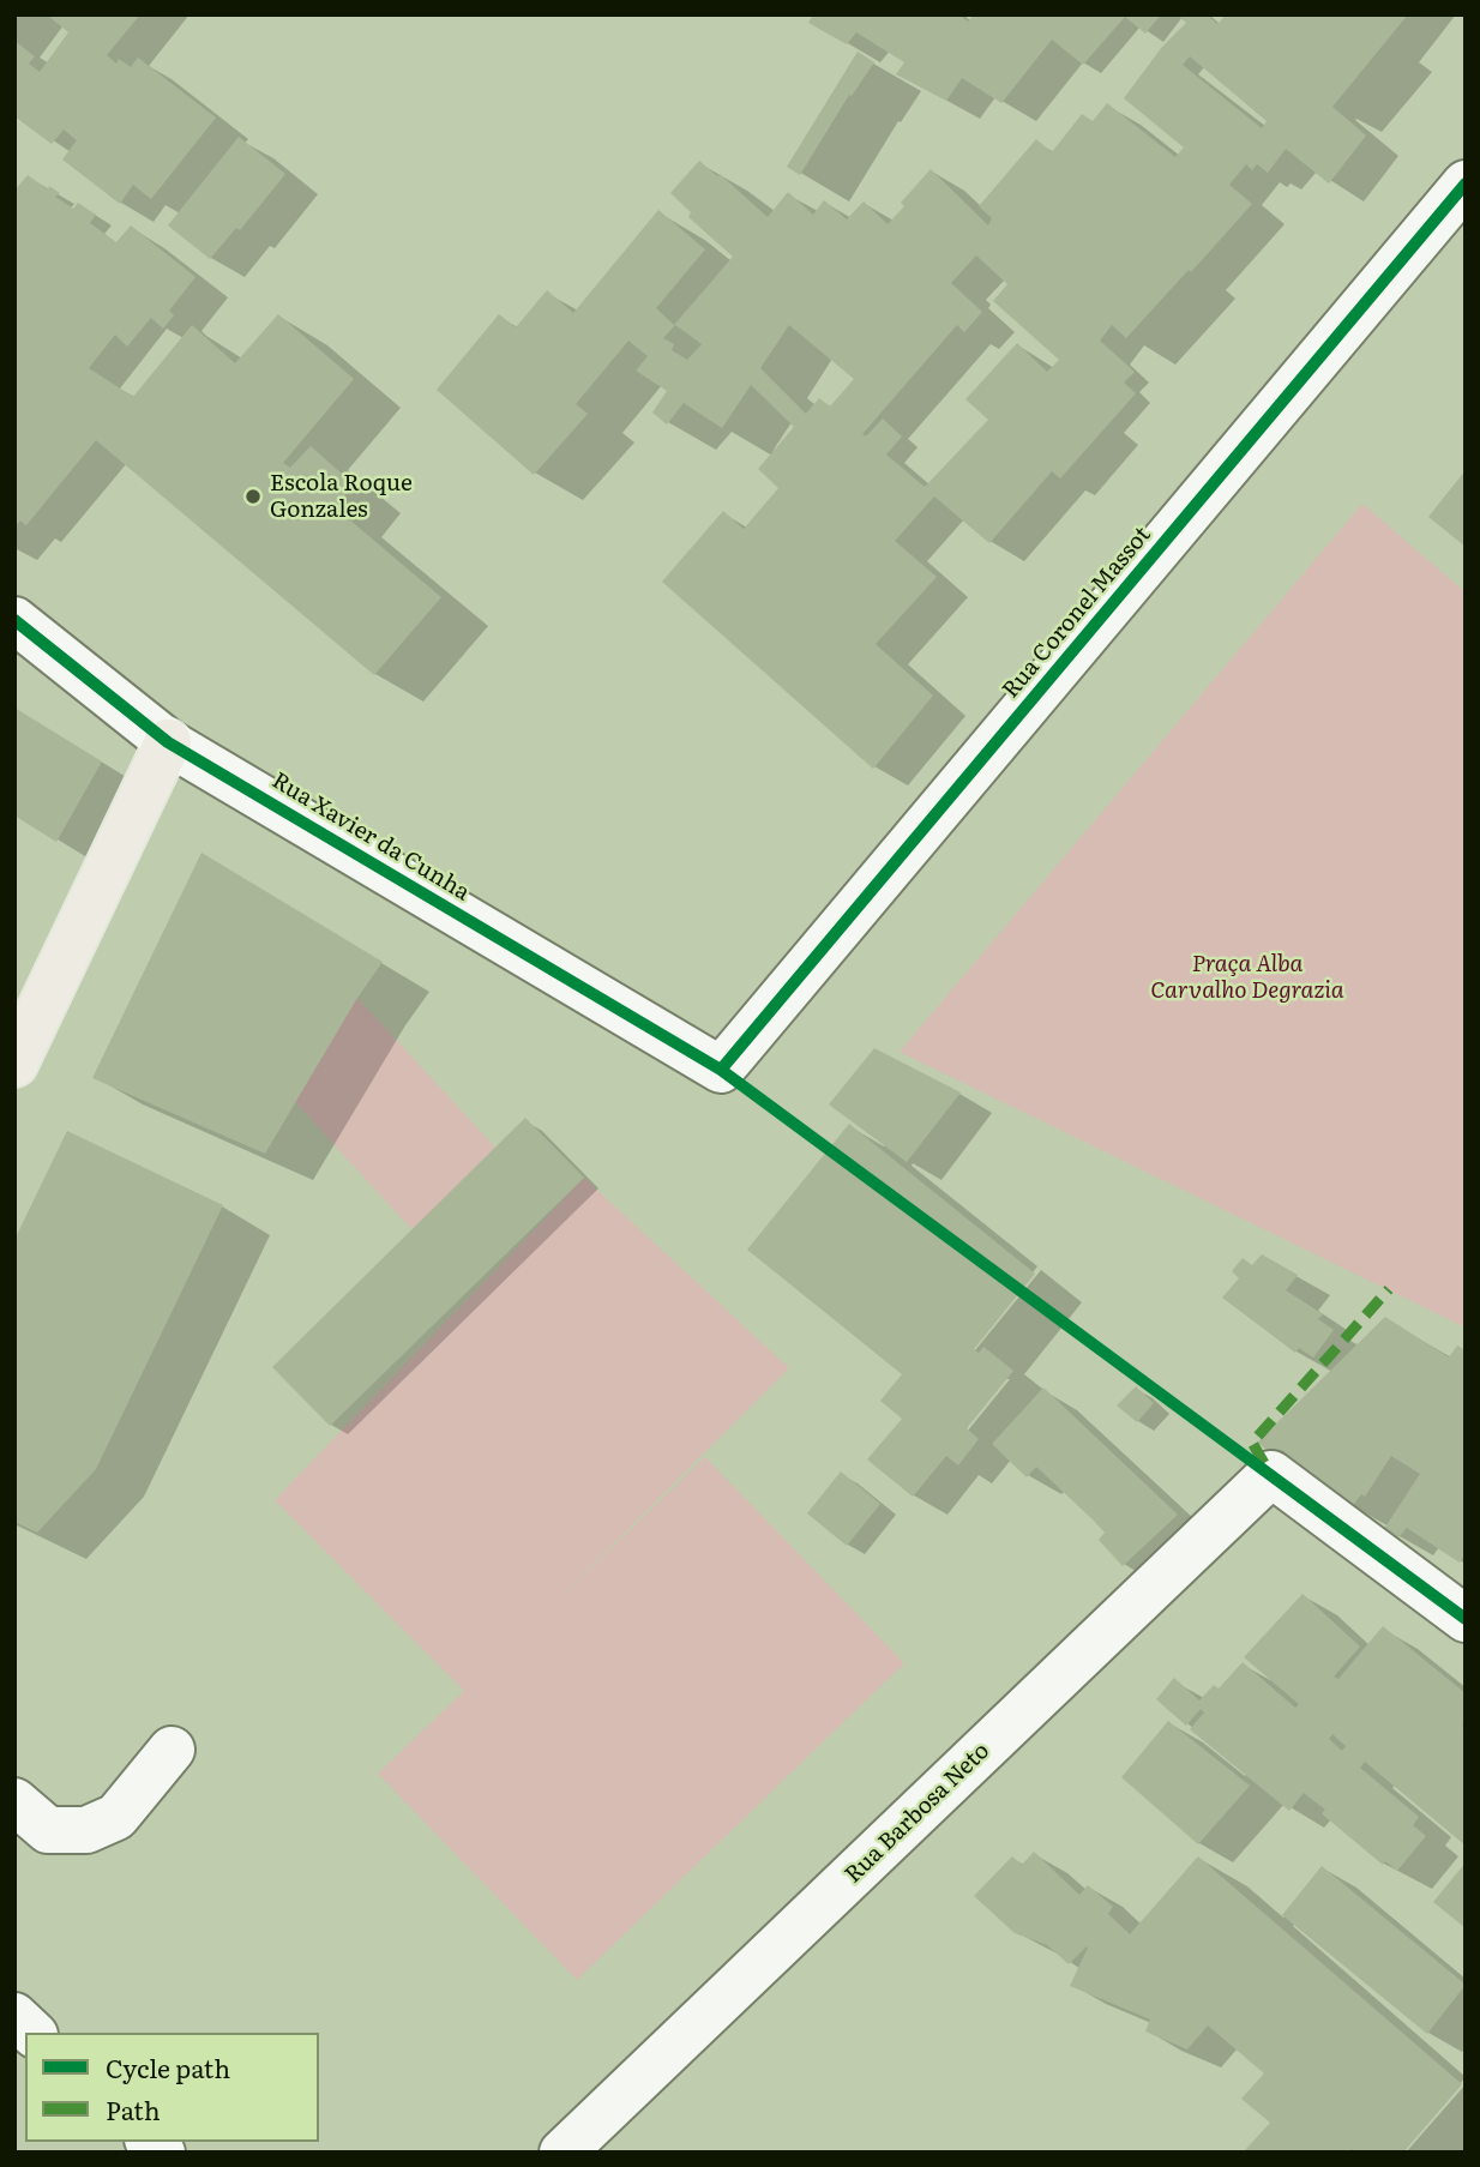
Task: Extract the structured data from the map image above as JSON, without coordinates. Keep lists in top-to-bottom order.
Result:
{
  "streets": {
    "street": ["Rua Coronel Massot", "Rua Xavier da Cunha", "Rua Barbosa Neto"]
  },
  "crossings": [
    ["Rua Coronel Massot", "Rua Xavier da Cunha"]
  ],
  "parks": ["Praça Alba Carvalho Degrazia"],
  "places": ["Escola Roque Gonzales"],
  "legend": ["Cycle path", "Path"]
}
